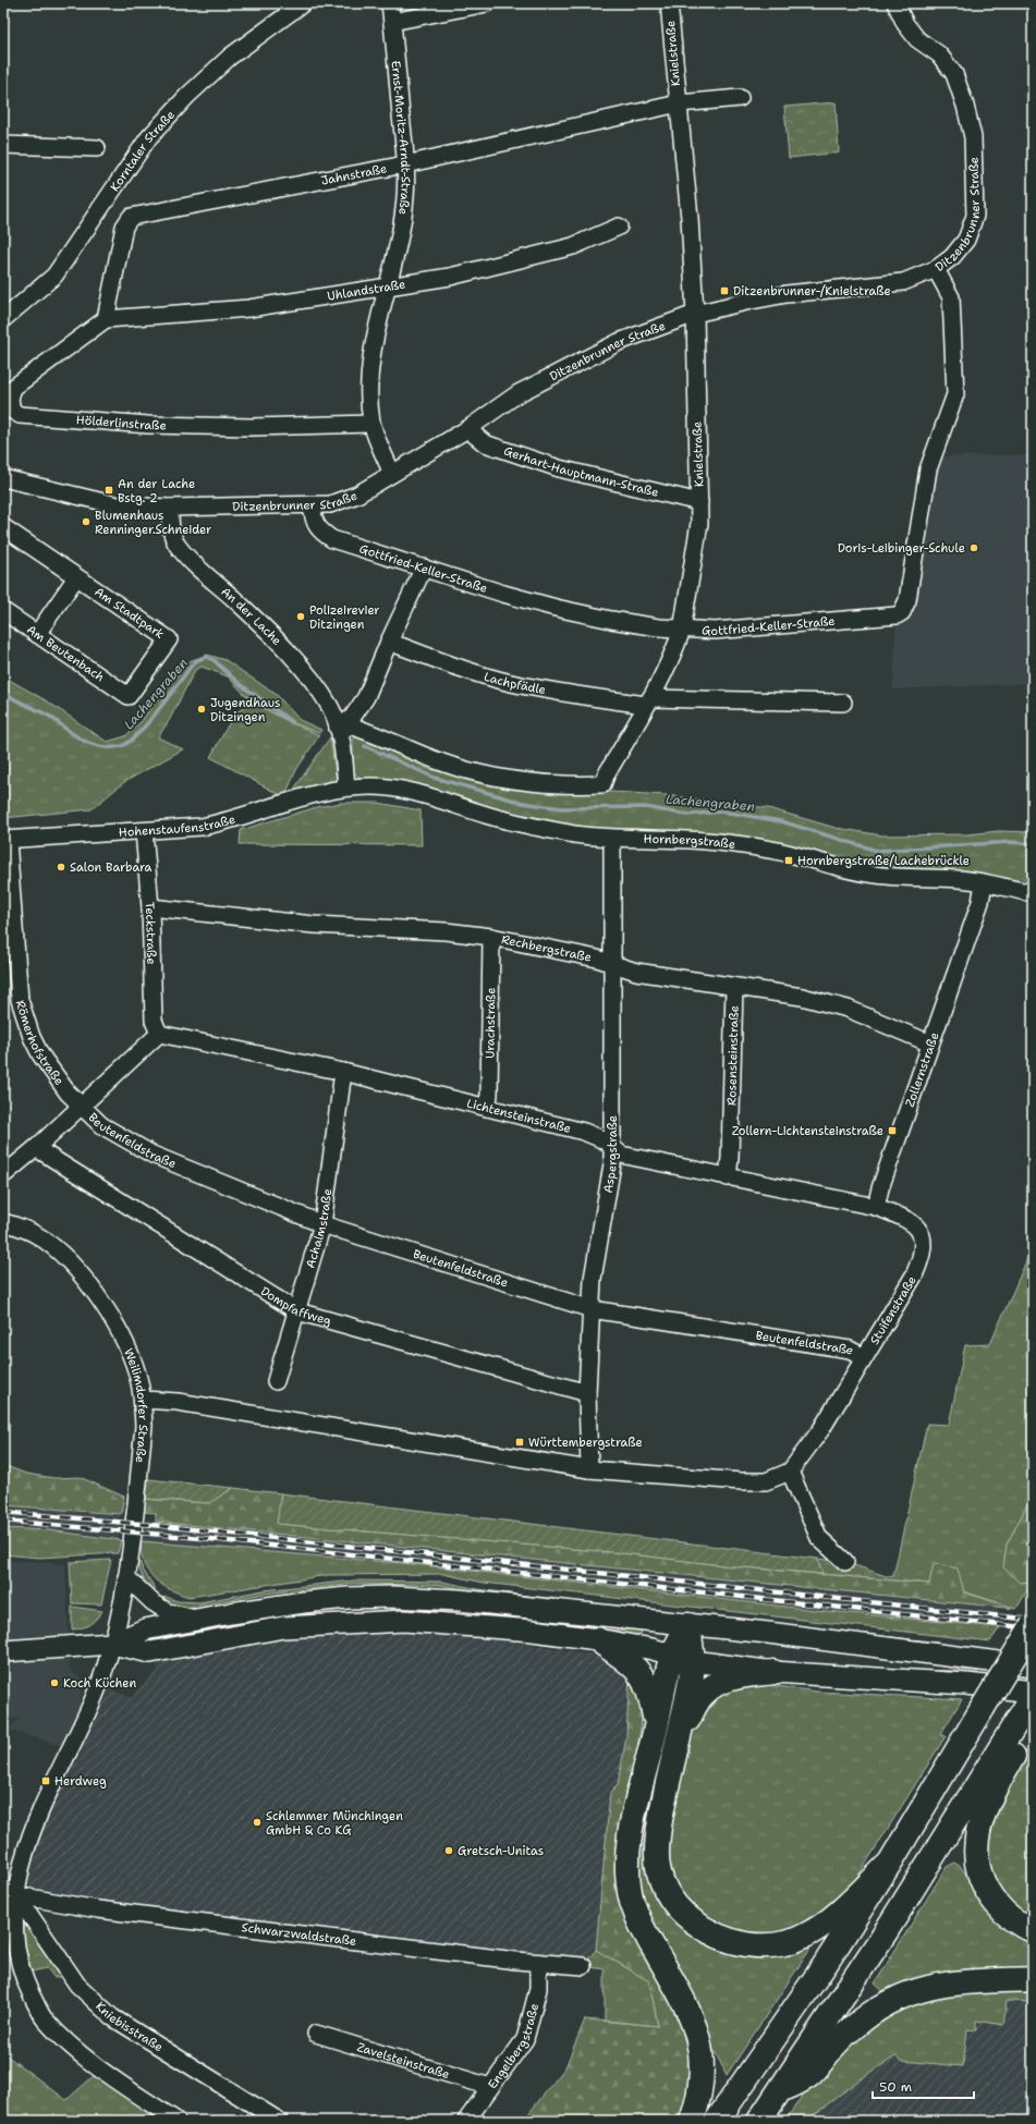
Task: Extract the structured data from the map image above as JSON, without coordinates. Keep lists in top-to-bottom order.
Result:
{
  "streets": {
    "street": [
      "Knielstraße",
      "Ernst-Moritz-Arndt-Straße",
      "Korntaler Straße",
      "Jahnstraße",
      "Ditzenbrunner Straße",
      "Uhlandstraße",
      "Hölderlinstraße",
      "Gerhart-Hauptmann-Straße",
      "Gottfried-Keller-Straße",
      "Am Stadtpark",
      "An der Lache",
      "Am Beutenbach",
      "Lachpfädle",
      "Hohenstaufenstraße",
      "Hornbergstraße",
      "Teckstraße",
      "Rechbergstraße",
      "Urachstraße",
      "Römerhofstraße",
      "Rosensteinstraße",
      "Zollernstraße",
      "Lichtensteinstraße",
      "Beutenfeldstraße",
      "Aspergstraße",
      "Achalmstraße",
      "Dompfaffweg",
      "Stuifenstraße",
      "Weilimdorfer Straße",
      "Schwarzwaldstraße",
      "Kniebisstraße",
      "Engelbergstraße",
      "Zavelsteinstraße"
    ]
  },
  "crossings": [
    ["Knielstraße", "Jahnstraße"],
    ["Knielstraße", "Ditzenbrunner Straße"],
    ["Knielstraße", "Gerhart-Hauptmann-Straße"],
    ["Knielstraße", "Gottfried-Keller-Straße"],
    ["Knielstraße", "An der Lache"],
    ["Knielstraße", "Lachpfädle"],
    ["Ernst-Moritz-Arndt-Straße", "Jahnstraße"],
    ["Ernst-Moritz-Arndt-Straße", "Ditzenbrunner Straße"],
    ["Ernst-Moritz-Arndt-Straße", "Uhlandstraße"],
    ["Ernst-Moritz-Arndt-Straße", "Hölderlinstraße"],
    ["Jahnstraße", "Uhlandstraße"],
    ["Jahnstraße", "Hölderlinstraße"],
    ["Ditzenbrunner Straße", "Gerhart-Hauptmann-Straße"],
    ["Ditzenbrunner Straße", "Gottfried-Keller-Straße"],
    ["Ditzenbrunner Straße", "An der Lache"],
    ["Uhlandstraße", "Hölderlinstraße"],
    ["Am Stadtpark", "Am Beutenbach"],
    ["An der Lache", "Hohenstaufenstraße"],
    ["An der Lache", "Hornbergstraße"],
    ["Hohenstaufenstraße", "Hornbergstraße"],
    ["Hohenstaufenstraße", "Teckstraße"],
    ["Hohenstaufenstraße", "Römerhofstraße"],
    ["Hornbergstraße", "Zollernstraße"],
    ["Hornbergstraße", "Aspergstraße"],
    ["Teckstraße", "Rechbergstraße"],
    ["Teckstraße", "Lichtensteinstraße"],
    ["Rechbergstraße", "Urachstraße"],
    ["Rechbergstraße", "Rosensteinstraße"],
    ["Rechbergstraße", "Zollernstraße"],
    ["Rechbergstraße", "Aspergstraße"],
    ["Urachstraße", "Lichtensteinstraße"],
    ["Römerhofstraße", "Beutenfeldstraße"],
    ["Rosensteinstraße", "Lichtensteinstraße"],
    ["Zollernstraße", "Lichtensteinstraße"],
    ["Zollernstraße", "Stuifenstraße"],
    ["Lichtensteinstraße", "Aspergstraße"],
    ["Lichtensteinstraße", "Achalmstraße"],
    ["Lichtensteinstraße", "Stuifenstraße"],
    ["Beutenfeldstraße", "Aspergstraße"],
    ["Beutenfeldstraße", "Achalmstraße"],
    ["Beutenfeldstraße", "Stuifenstraße"],
    ["Aspergstraße", "Dompfaffweg"],
    ["Achalmstraße", "Dompfaffweg"],
    ["Schwarzwaldstraße", "Kniebisstraße"],
    ["Schwarzwaldstraße", "Engelbergstraße"],
    ["Engelbergstraße", "Zavelsteinstraße"]
  ],
  "water": ["Lachengraben"],
  "places": {
    "transit": [
      "Ditzenbrunner-/Knielstraße",
      "An der Lache Bstg. 2",
      "Hornbergstraße/Lachebrückle",
      "Zollern-Lichtensteinstraße",
      "Württembergstraße",
      "Herdweg"
    ],
    "other": [
      "Blumenhaus Renninger.Schneider",
      "Doris-Leibinger-Schule",
      "Polizeirevier Ditzingen",
      "Jugendhaus Ditzingen",
      "Salon Barbara",
      "Koch Küchen",
      "Schlemmer Münchingen GmbH & Co KG",
      "Gretsch-Unitas"
    ]
  },
  "scale_bar": "50 m"
}
